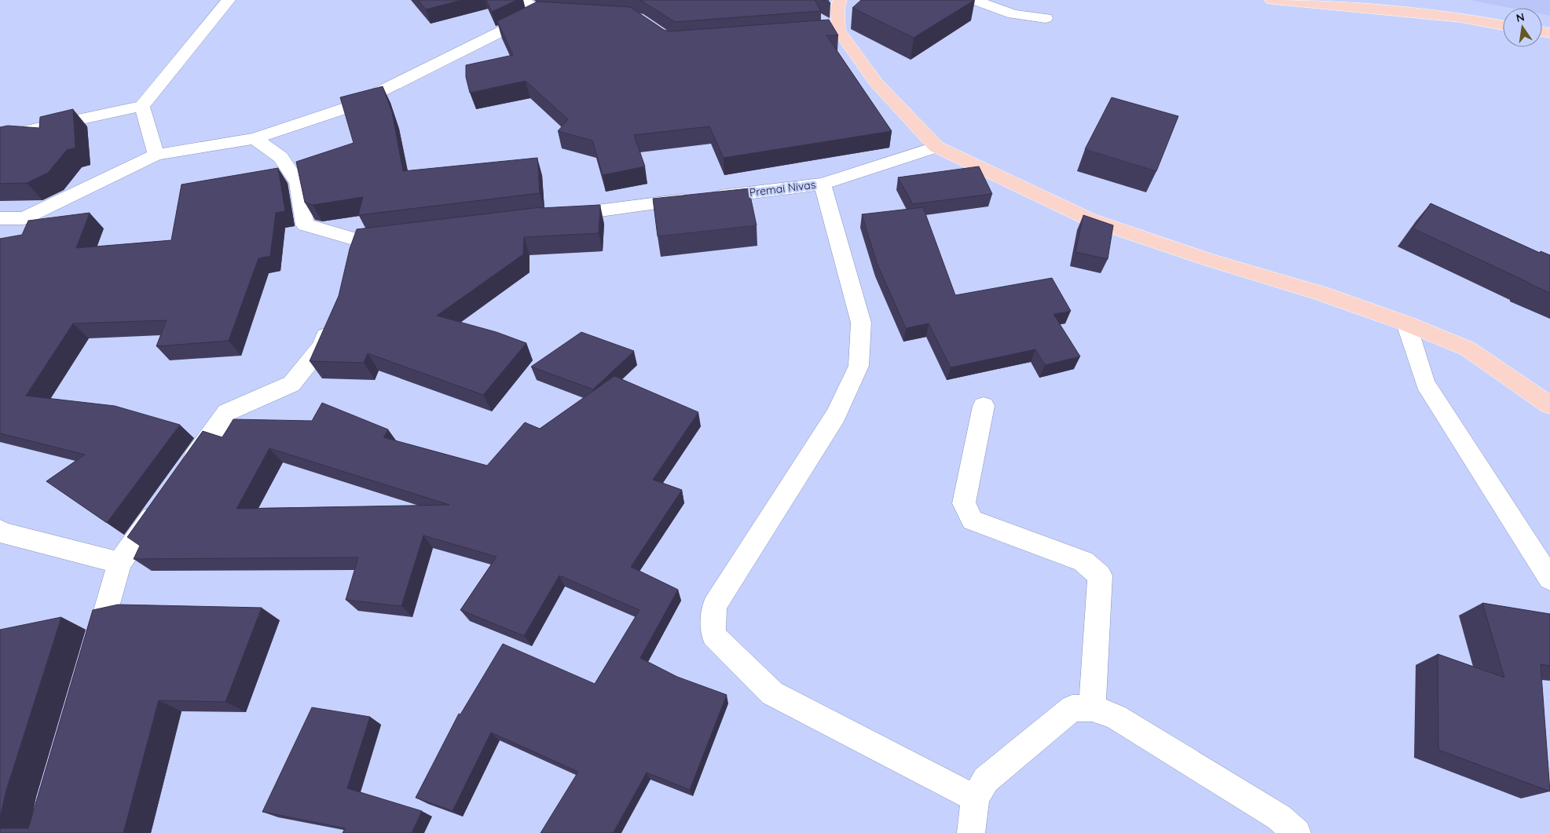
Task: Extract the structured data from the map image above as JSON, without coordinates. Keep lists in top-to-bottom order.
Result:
{
  "streets": {
    "street": ["Premai Nivas"]
  },
  "north": "top"
}
